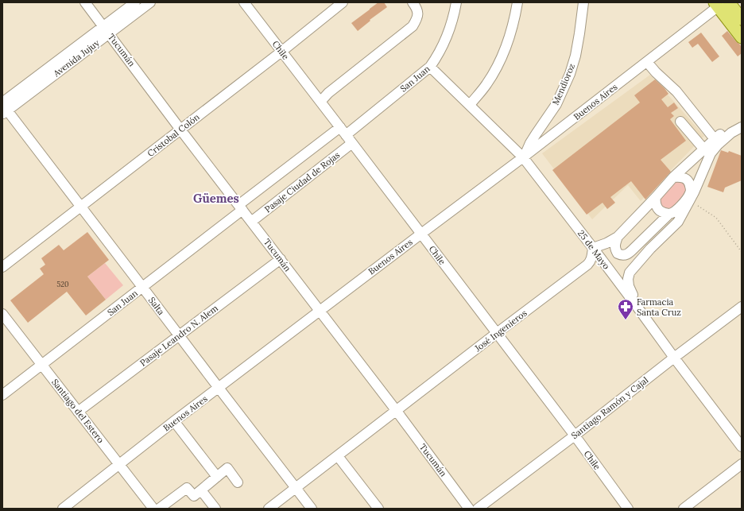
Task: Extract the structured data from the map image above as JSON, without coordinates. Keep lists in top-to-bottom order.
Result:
{
  "streets": {
    "street": [
      "Tucumán",
      "Chile",
      "Avenida Jujuy",
      "San Juan",
      "Mendioroz",
      "Buenos Aires",
      "Cristobal Colón",
      "Pasaje Ciudad de Rojas",
      "25 de Mayo",
      "Salta",
      "José Ingenieros",
      "Pasaje Leandro N. Alem",
      "Santiago Ramón y Cajal",
      "Santiago del Estero"
    ]
  },
  "crossings": [
    ["Tucumán", "Avenida Jujuy"],
    ["Tucumán", "San Juan"],
    ["Tucumán", "Buenos Aires"],
    ["Tucumán", "Cristobal Colón"],
    ["Tucumán", "Pasaje Ciudad de Rojas"],
    ["Tucumán", "José Ingenieros"],
    ["Tucumán", "Pasaje Leandro N. Alem"],
    ["Chile", "San Juan"],
    ["Chile", "Buenos Aires"],
    ["Chile", "Cristobal Colón"],
    ["Chile", "Pasaje Ciudad de Rojas"],
    ["Chile", "José Ingenieros"],
    ["Chile", "Santiago Ramón y Cajal"],
    ["Avenida Jujuy", "Salta"],
    ["San Juan", "25 de Mayo"],
    ["San Juan", "Salta"],
    ["San Juan", "Santiago del Estero"],
    ["Mendioroz", "Buenos Aires"],
    ["Mendioroz", "25 de Mayo"],
    ["Buenos Aires", "25 de Mayo"],
    ["Buenos Aires", "Salta"],
    ["Buenos Aires", "Santiago del Estero"],
    ["Cristobal Colón", "Salta"],
    ["25 de Mayo", "José Ingenieros"],
    ["25 de Mayo", "Santiago Ramón y Cajal"],
    ["Salta", "José Ingenieros"],
    ["Salta", "Pasaje Leandro N. Alem"],
    ["Pasaje Leandro N. Alem", "Santiago del Estero"]
  ],
  "districts": ["Güemes"],
  "places": {
    "pharmacy": ["Farmacia Santa Cruz"]
  },
  "house_numbers": ["520"]
}
